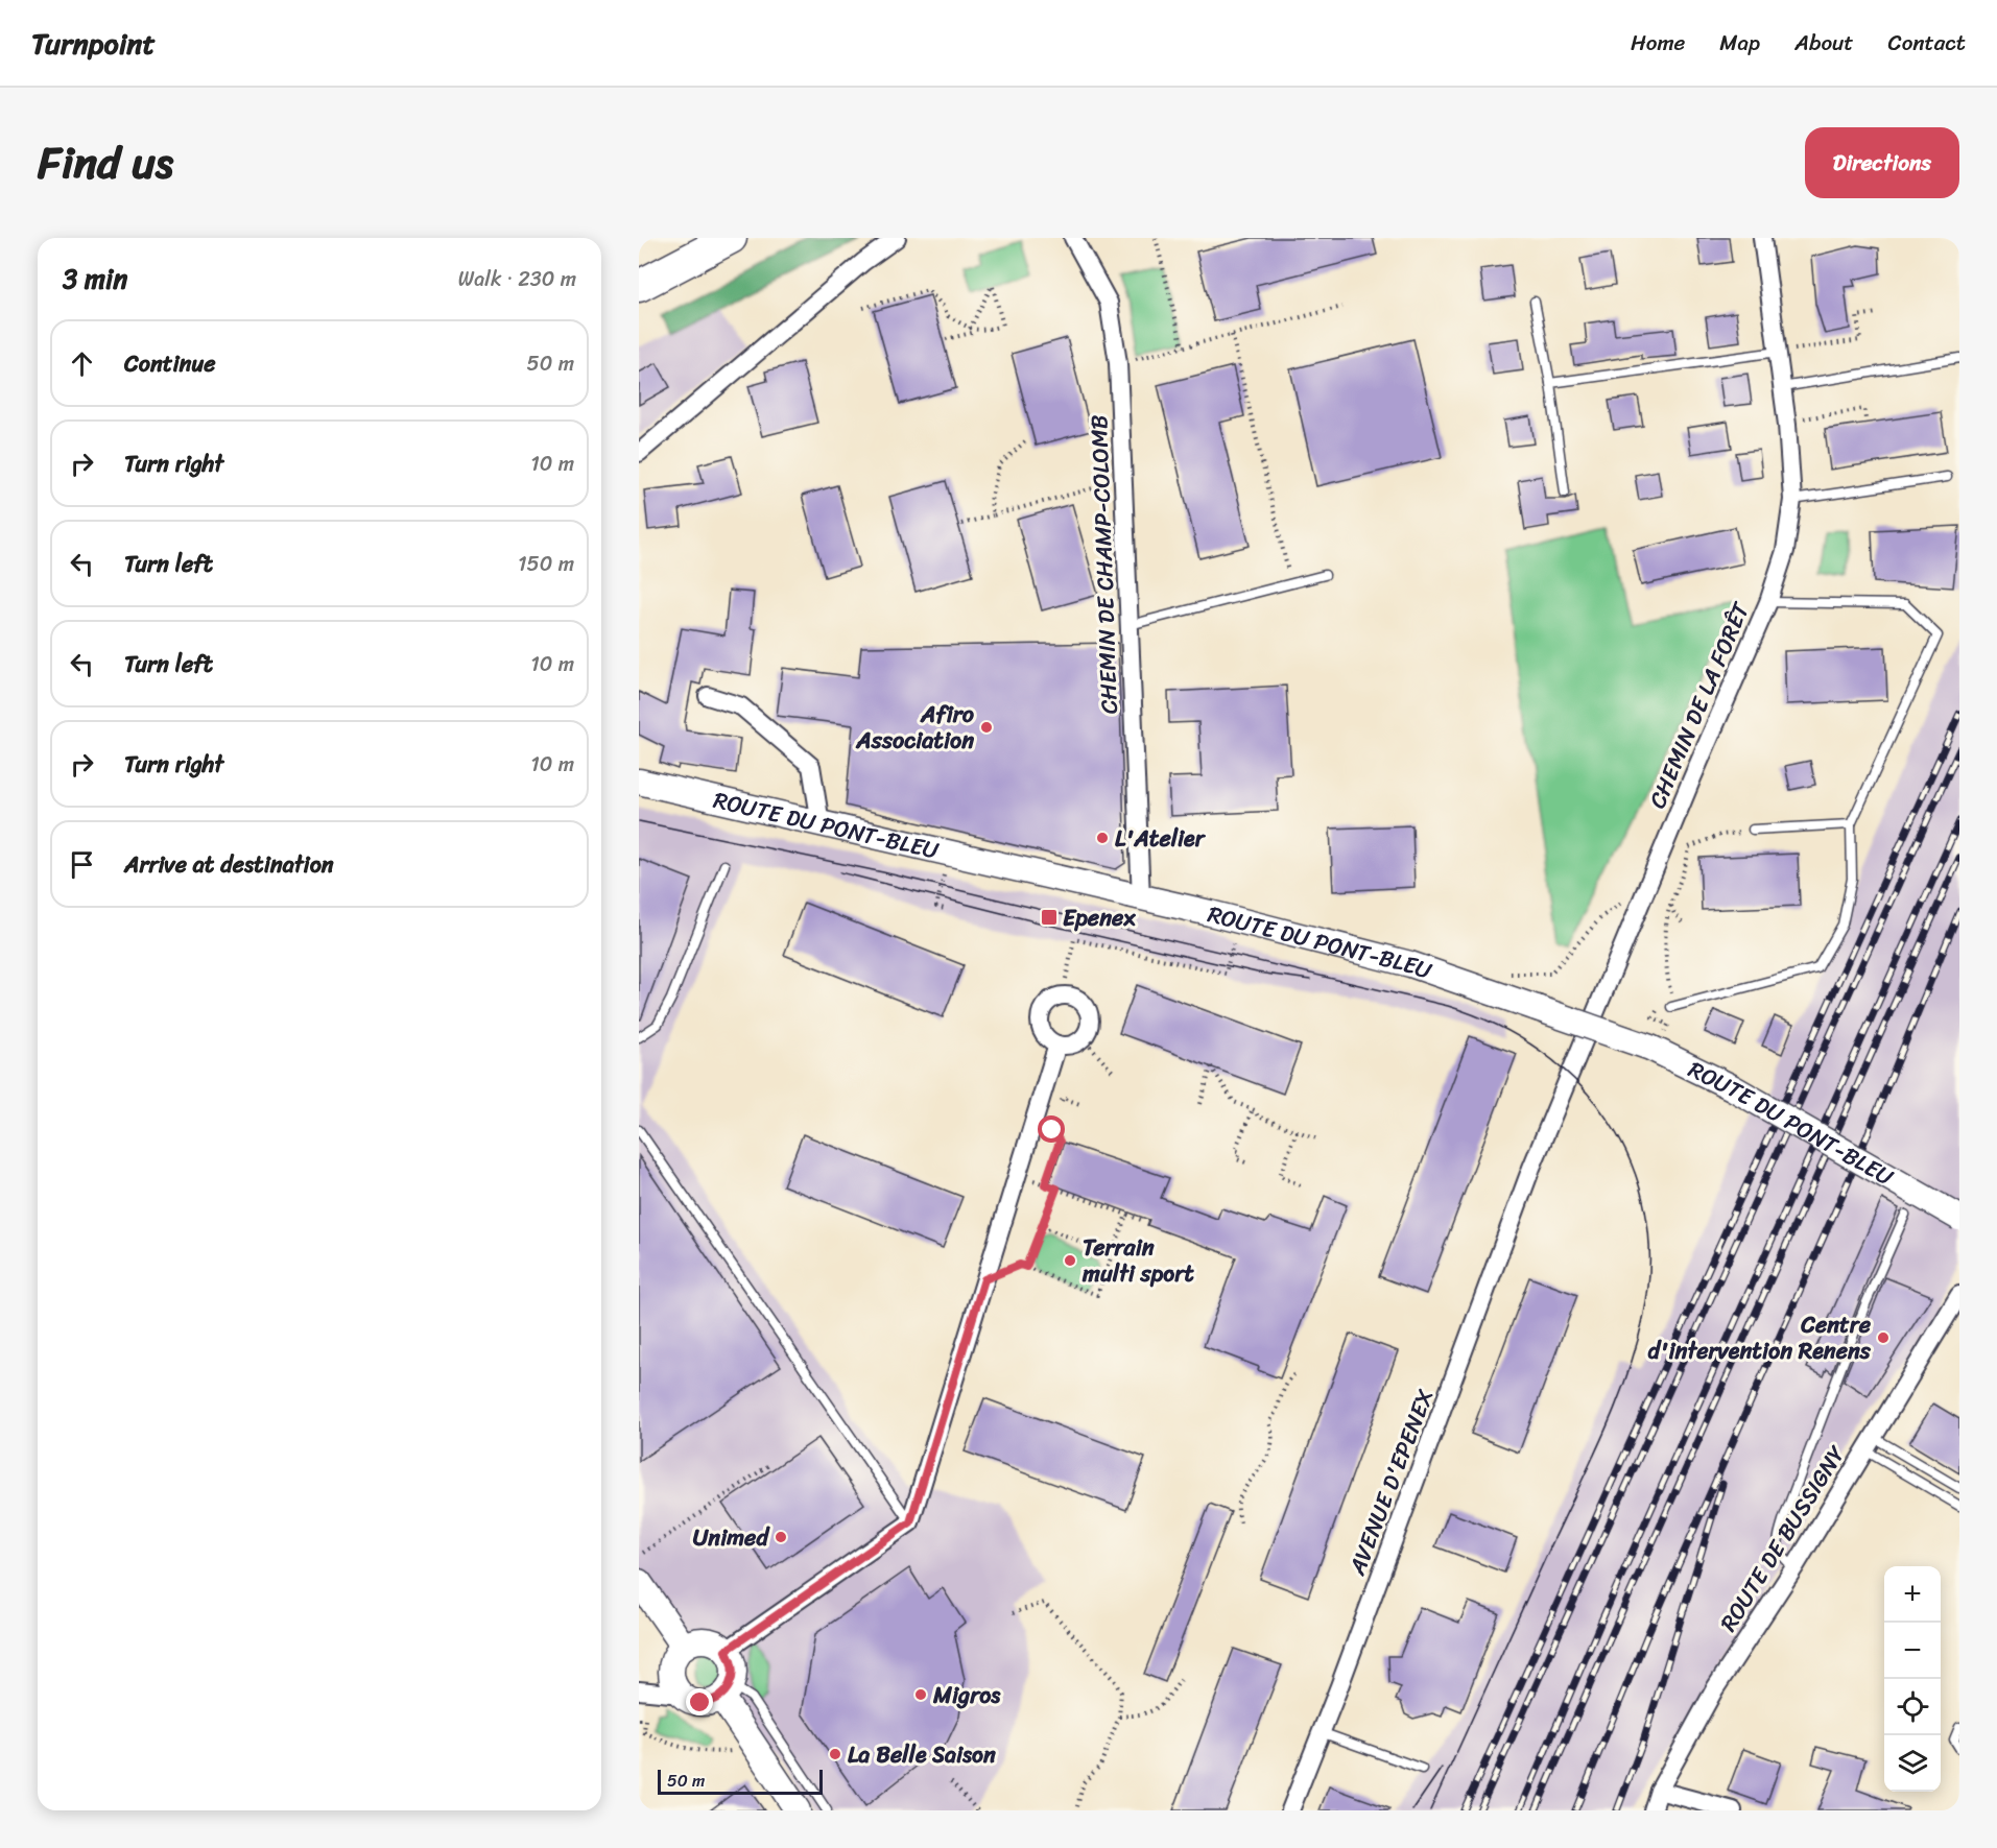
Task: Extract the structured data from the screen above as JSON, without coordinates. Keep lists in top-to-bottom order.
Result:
{
  "streets": {
    "main road": ["ROUTE DU PONT-BLEU"],
    "street": [
      "CHEMIN DE CHAMP-COLOMB",
      "CHEMIN DE LA FORÊT",
      "AVENUE D'EPENEX",
      "ROUTE DE BUSSIGNY"
    ]
  },
  "crossings": [
    ["CHEMIN DE CHAMP-COLOMB", "ROUTE DU PONT-BLEU"],
    ["CHEMIN DE LA FORÊT", "AVENUE D'EPENEX"]
  ],
  "places": {
    "other": [
      "Afiro Association",
      "L'Atelier",
      "Terrain multi sport",
      "Centre d'intervention Renens",
      "Unimed",
      "Migros",
      "La Belle Saison"
    ],
    "transit": ["Epenex"]
  },
  "scale_bar": "50 m",
  "page": {
    "header": "Turnpoint",
    "nav": [
      "Home",
      "Map",
      "About",
      "Contact"
    ],
    "title": "Find us",
    "buttons": "Directions",
    "heading": ["3 min", "Walk · 230 m"],
    "list": [
      ["Continue", "50 m"],
      ["Turn right", "10 m"],
      ["Turn left", "150 m"],
      ["Turn left", "10 m"],
      ["Turn right", "10 m"],
      "Arrive at destination"
    ],
    "map_buttons": ["+", "−"],
    "scale": "50 m"
  }
}
